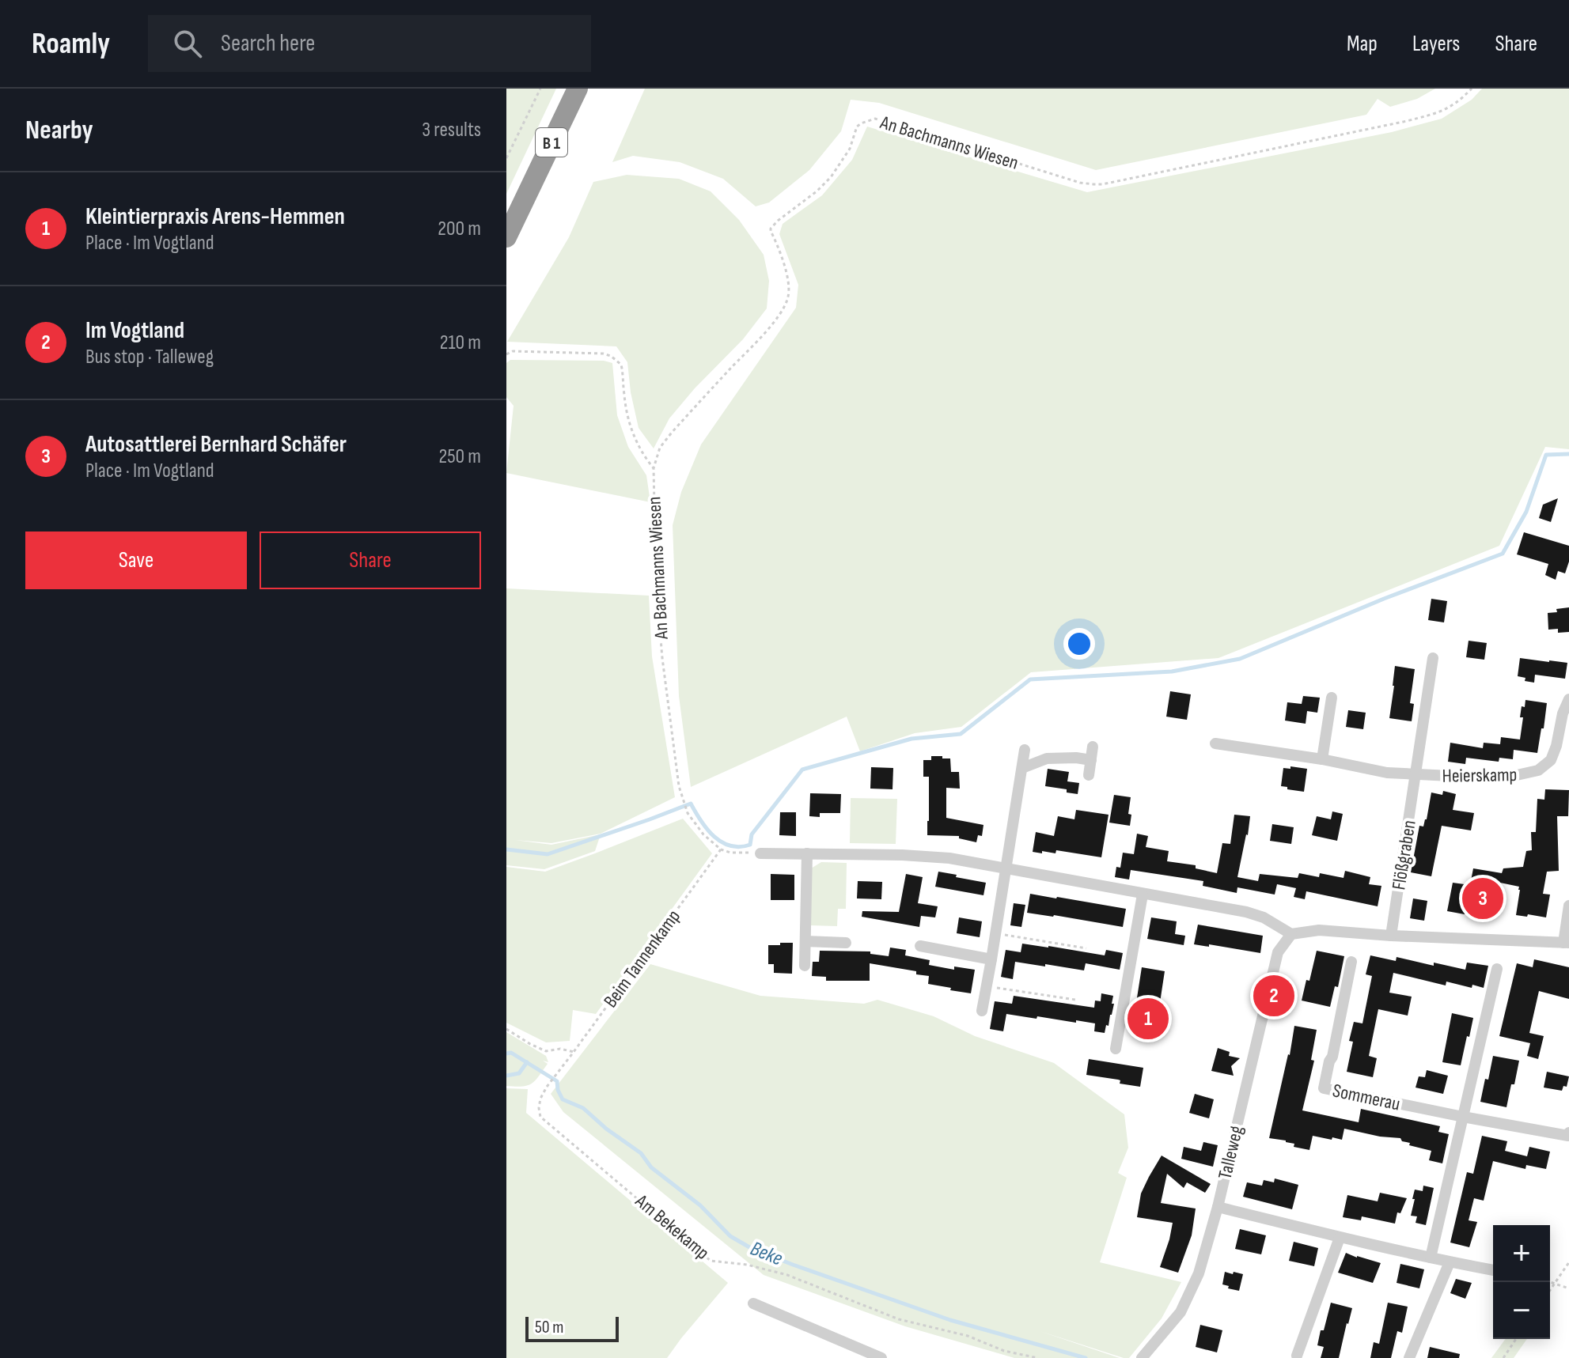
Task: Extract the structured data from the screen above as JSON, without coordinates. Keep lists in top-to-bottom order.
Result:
{
  "streets": {
    "highway": ["B 1"],
    "street": [
      "Heierskamp",
      "Flößgraben",
      "Sommerau",
      "Talleweg"
    ],
    "path": ["An Bachmanns Wiesen", "Beim Tannenkamp", "Am Bekekamp"]
  },
  "crossings": [
    ["An Bachmanns Wiesen", "Beim Tannenkamp"],
    ["Heierskamp", "Flößgraben"],
    ["Beim Tannenkamp", "Am Bekekamp"]
  ],
  "water": ["Beke"],
  "scale_bar": "50 m",
  "page": {
    "header": "Roamly",
    "search": "Search here",
    "nav": ["Map", "Layers", "Share"],
    "heading": ["Nearby", "3 results"],
    "list": [
      {
        "mark": "1",
        "name": "Kleintierpraxis Arens-Hemmen",
        "note": "Place · Im Vogtland",
        "value": "200 m"
      },
      {
        "mark": "2",
        "name": "Im Vogtland",
        "note": "Bus stop · Talleweg",
        "value": "210 m"
      },
      {
        "mark": "3",
        "name": "Autosattlerei Bernhard Schäfer",
        "note": "Place · Im Vogtland",
        "value": "250 m"
      }
    ],
    "buttons": ["Save", "Share"],
    "pins": ["3", "2", "1"],
    "map_buttons": ["+", "−"],
    "scale": "50 m"
  }
}
